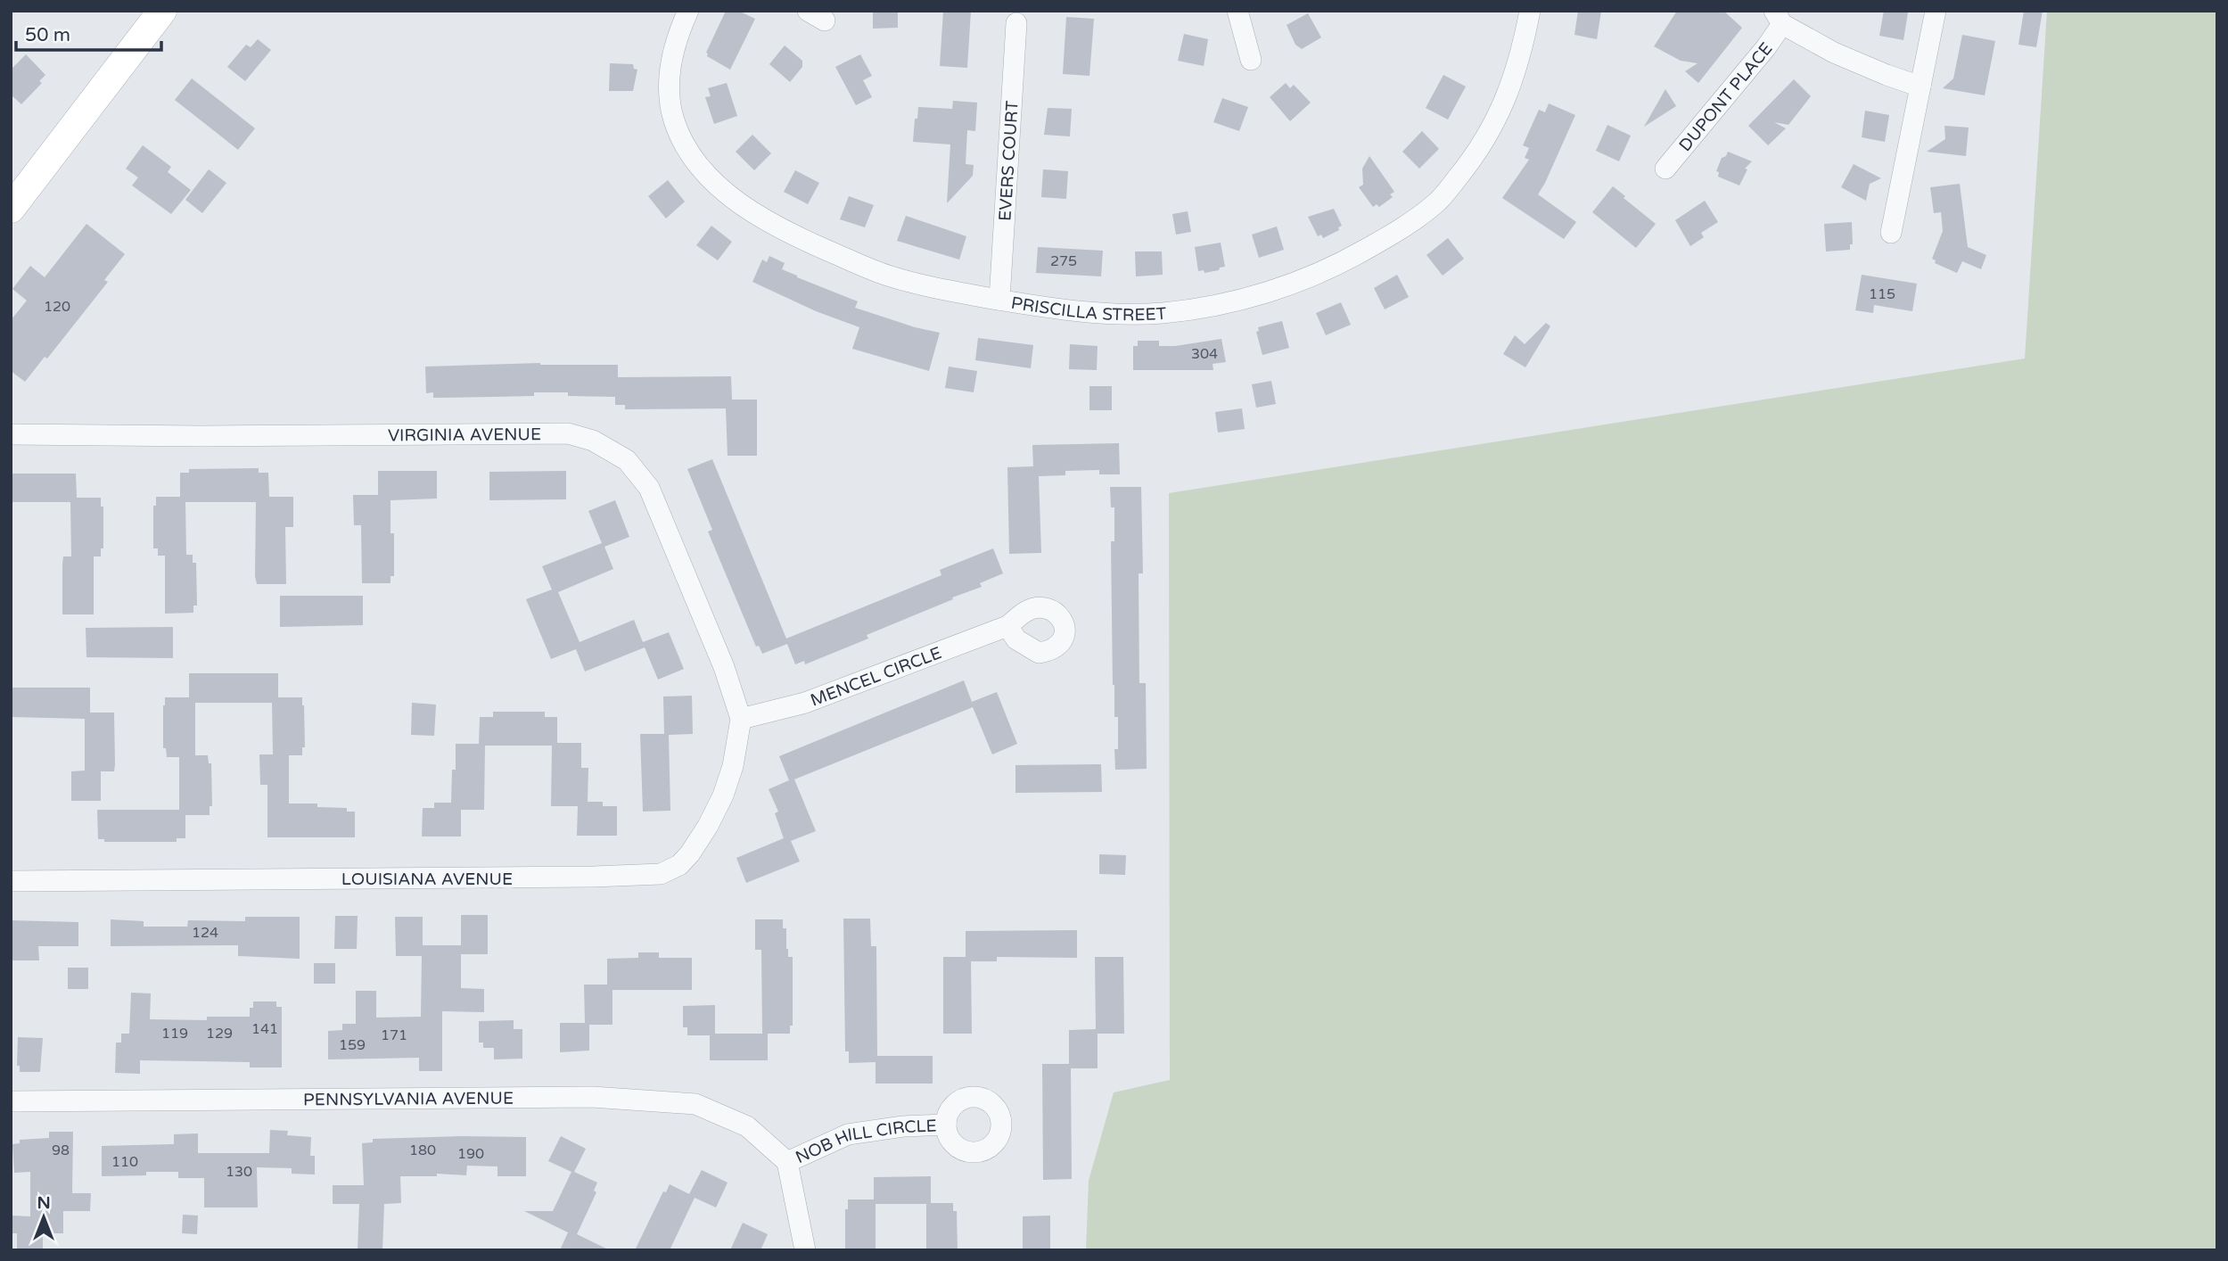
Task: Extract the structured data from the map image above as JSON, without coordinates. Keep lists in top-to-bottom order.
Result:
{
  "streets": {
    "street": [
      "DUPONT PLACE",
      "EVERS COURT",
      "PRISCILLA STREET",
      "VIRGINIA AVENUE",
      "MENCEL CIRCLE",
      "LOUISIANA AVENUE",
      "PENNSYLVANIA AVENUE",
      "NOB HILL CIRCLE"
    ]
  },
  "crossings": [
    ["EVERS COURT", "PRISCILLA STREET"],
    ["VIRGINIA AVENUE", "MENCEL CIRCLE"],
    ["VIRGINIA AVENUE", "LOUISIANA AVENUE"],
    ["MENCEL CIRCLE", "LOUISIANA AVENUE"],
    ["PENNSYLVANIA AVENUE", "NOB HILL CIRCLE"]
  ],
  "house_numbers": [
    "275",
    "115",
    "120",
    "304",
    "124",
    "141",
    "119",
    "129",
    "171",
    "159",
    "98",
    "180",
    "190",
    "110",
    "130"
  ],
  "scale_bar": "50 m",
  "north": "top"
}
